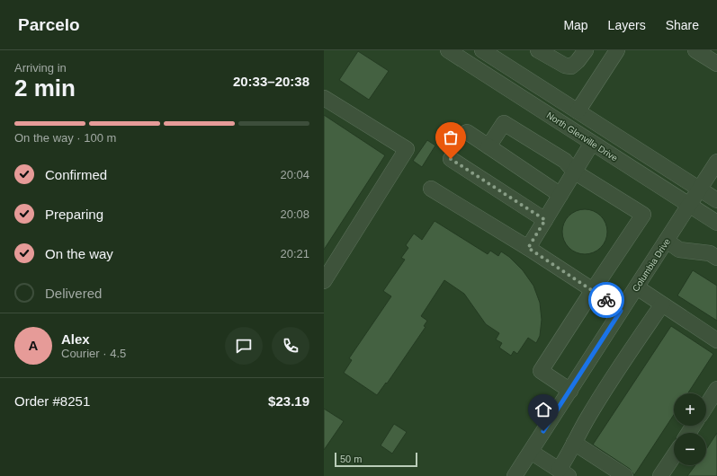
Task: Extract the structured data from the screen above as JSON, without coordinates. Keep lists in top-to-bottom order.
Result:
{
  "streets": {
    "street": ["North Glenville Drive", "Columbia Drive"]
  },
  "crossings": [
    ["North Glenville Drive", "Columbia Drive"]
  ],
  "scale_bar": "50 m",
  "page": {
    "header": "Parcelo",
    "nav": ["Map", "Layers", "Share"],
    "heading": ["2 min", "Arriving in", "20:33–20:38"],
    "panel": [
      "Alex",
      "Courier · 4.5",
      "Order #8251",
      "$23.19"
    ],
    "bar": "On the way · 100 m",
    "list": [
      ["Confirmed", "20:04"],
      ["Preparing", "20:08"],
      ["On the way", "20:21"],
      "Delivered"
    ],
    "round": "A",
    "map_buttons": ["+", "−"],
    "scale": "50 m"
  }
}
